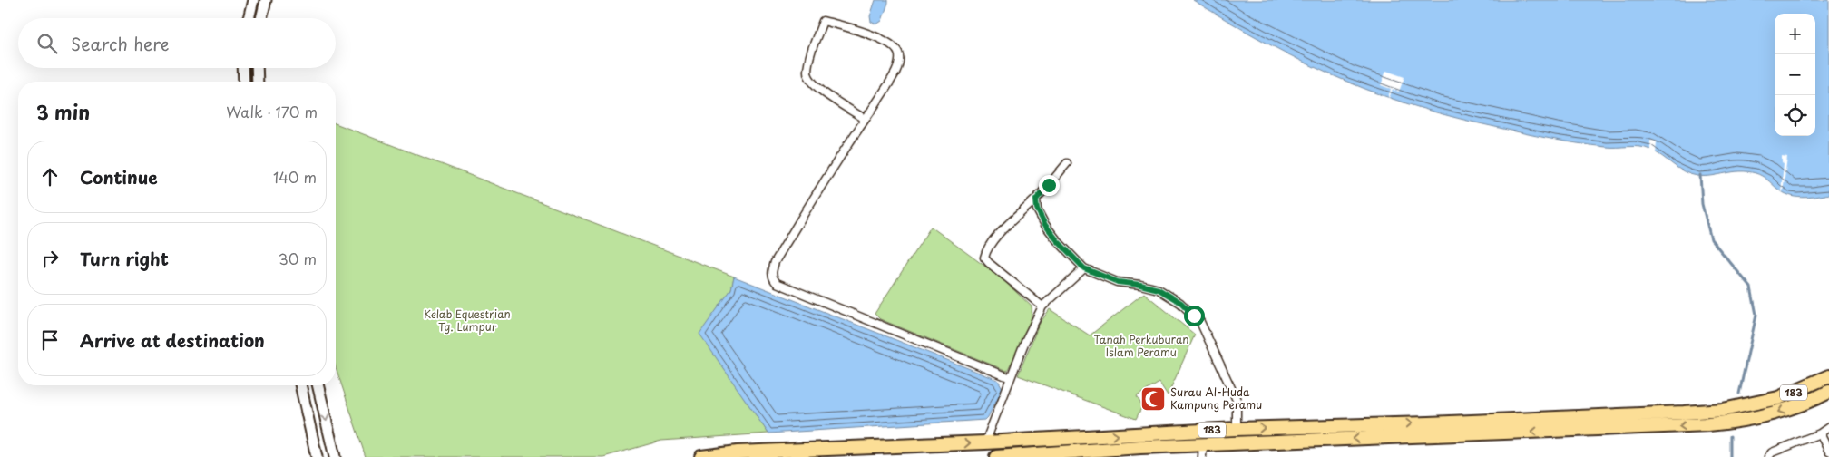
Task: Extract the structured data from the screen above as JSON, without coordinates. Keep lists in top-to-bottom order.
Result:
{
  "streets": {
    "highway": ["183"]
  },
  "parks": ["Kelab Equestrian Tg. Lumpur", "Tanah Perkuburan Islam Peramu"],
  "places": {
    "mosque": ["Surau Al-Huda Kampung Peramu"]
  },
  "page": {
    "map_buttons": ["+", "−"],
    "search": "Search here",
    "heading": ["3 min", "Walk · 170 m"],
    "list": [
      ["Continue", "140 m"],
      ["Turn right", "30 m"],
      "Arrive at destination"
    ]
  }
}
